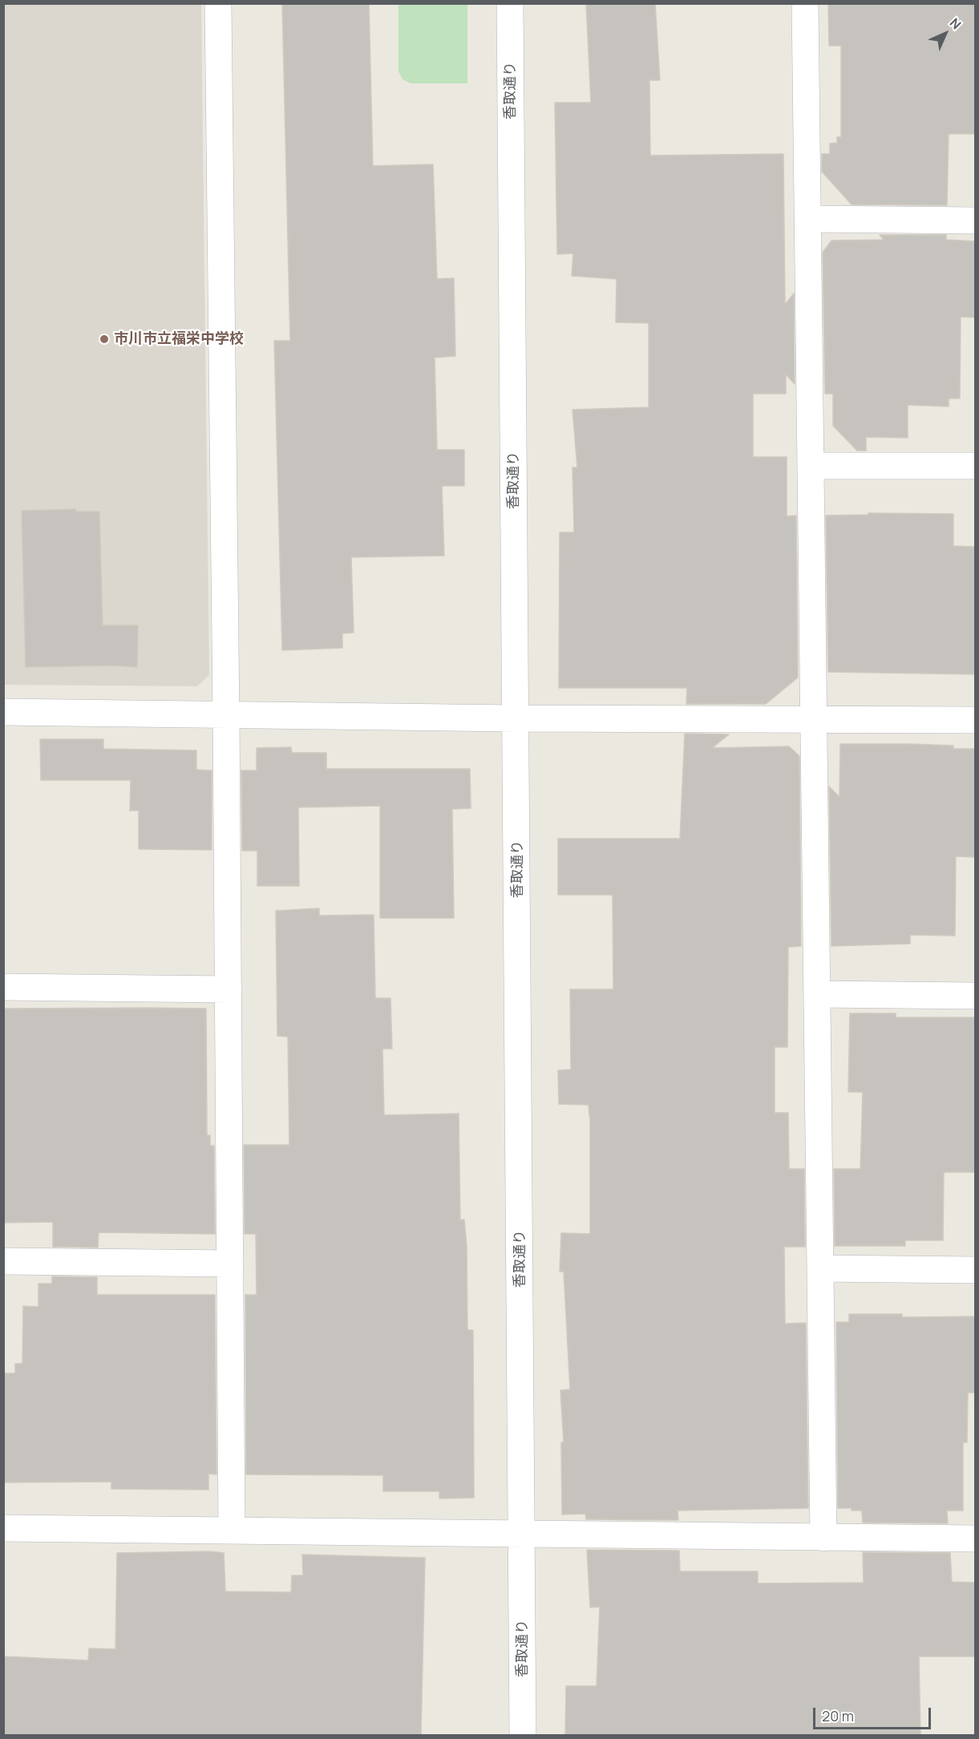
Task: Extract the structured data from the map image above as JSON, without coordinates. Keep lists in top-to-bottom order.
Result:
{
  "streets": {
    "street": ["香取通り"]
  },
  "places": ["市川市立福栄中学校"],
  "scale_bar": "20 m",
  "north": "top right"
}
